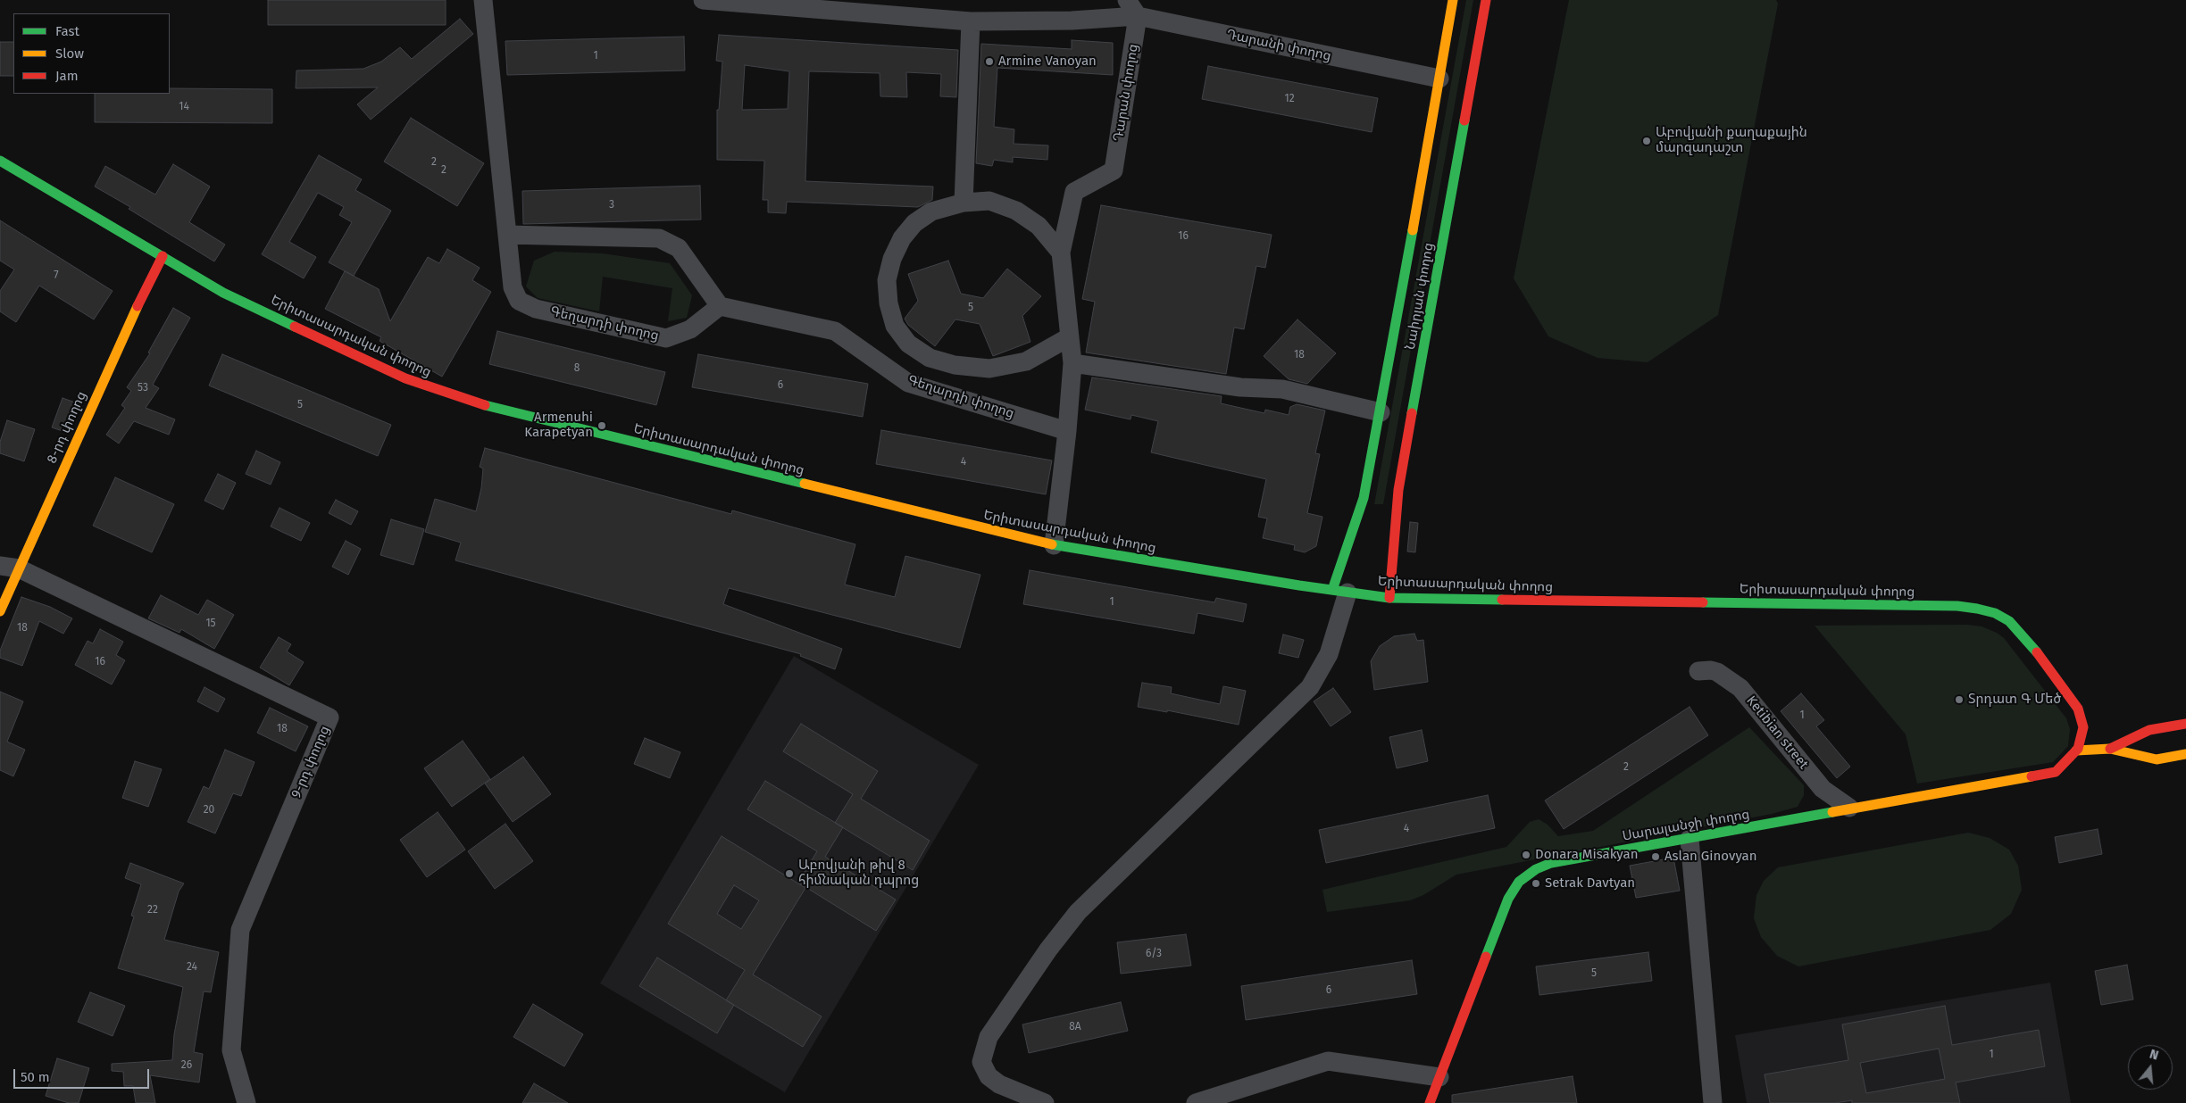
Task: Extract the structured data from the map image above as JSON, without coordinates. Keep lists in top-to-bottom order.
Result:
{
  "streets": {
    "street": [
      "Դարանի փողոց",
      "Դարան փողոց",
      "Նաիրյան փողոց",
      "Գեղարդի փողոց",
      "Երիտասարդական փողոց",
      "8-րդ փողոց",
      "Ketibian street",
      "9-րդ փողոց",
      "Սարալանջի փողոց"
    ]
  },
  "crossings": [
    ["Դարանի փողոց", "Դարան փողոց"],
    ["Դարանի փողոց", "Նաիրյան փողոց"],
    ["Նաիրյան փողոց", "Երիտասարդական փողոց"],
    ["Երիտասարդական փողոց", "8-րդ փողոց"],
    ["Երիտասարդական փողոց", "Սարալանջի փողոց"],
    ["8-րդ փողոց", "9-րդ փողոց"],
    ["Ketibian street", "Սարալանջի փողոց"]
  ],
  "places": [
    "Armine Vanoyan",
    "Աբովյանի քաղաքային մարզադաշտ",
    "Armenuhi Karapetyan",
    "Տրդատ Գ Մեծ",
    "Donara Misakyan",
    "Aslan Ginovyan",
    "Աբովյանի թիվ 8 հիմնական դպրոց",
    "Setrak Davtyan"
  ],
  "house_numbers": [
    "1",
    "12",
    "14",
    "2",
    "2",
    "3",
    "16",
    "7",
    "5",
    "18",
    "8",
    "6",
    "53",
    "5",
    "4",
    "1",
    "15",
    "18",
    "16",
    "1",
    "18",
    "2",
    "20",
    "4",
    "22",
    "6/3",
    "24",
    "5",
    "6",
    "8А",
    "1",
    "26"
  ],
  "legend": ["Fast", "Slow", "Jam"],
  "scale_bar": "50 m",
  "north": "top"
}
